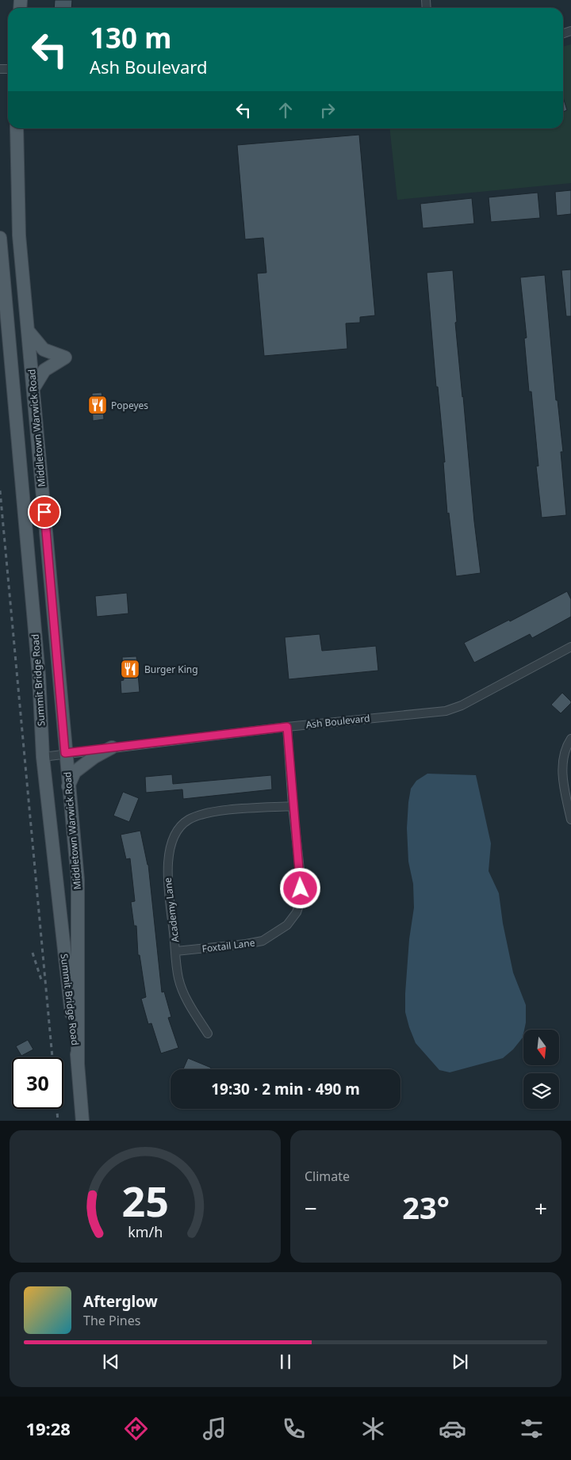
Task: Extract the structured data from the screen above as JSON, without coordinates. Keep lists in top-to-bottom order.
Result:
{
  "streets": {
    "main road": ["Middletown Warwick Road", "Summit Bridge Road"],
    "street": ["Ash Boulevard", "Academy Lane", "Foxtail Lane"]
  },
  "crossings": [
    ["Middletown Warwick Road", "Summit Bridge Road"],
    ["Middletown Warwick Road", "Ash Boulevard"],
    ["Summit Bridge Road", "Ash Boulevard"],
    ["Ash Boulevard", "Foxtail Lane"],
    ["Academy Lane", "Foxtail Lane"]
  ],
  "places": {
    "restaurant": ["Popeyes", "Burger King"]
  },
  "north": "bottom",
  "page": {
    "turn": ["130 m", "Ash Boulevard"],
    "limit": "30",
    "trip": "19:30 · 2 min · 490 m",
    "tile": "Climate",
    "heat": ["−", "23°", "+"],
    "song": ["Afterglow", "The Pines"],
    "tabs": "19:28",
    "gauge": ["25", "km/h"]
  }
}
